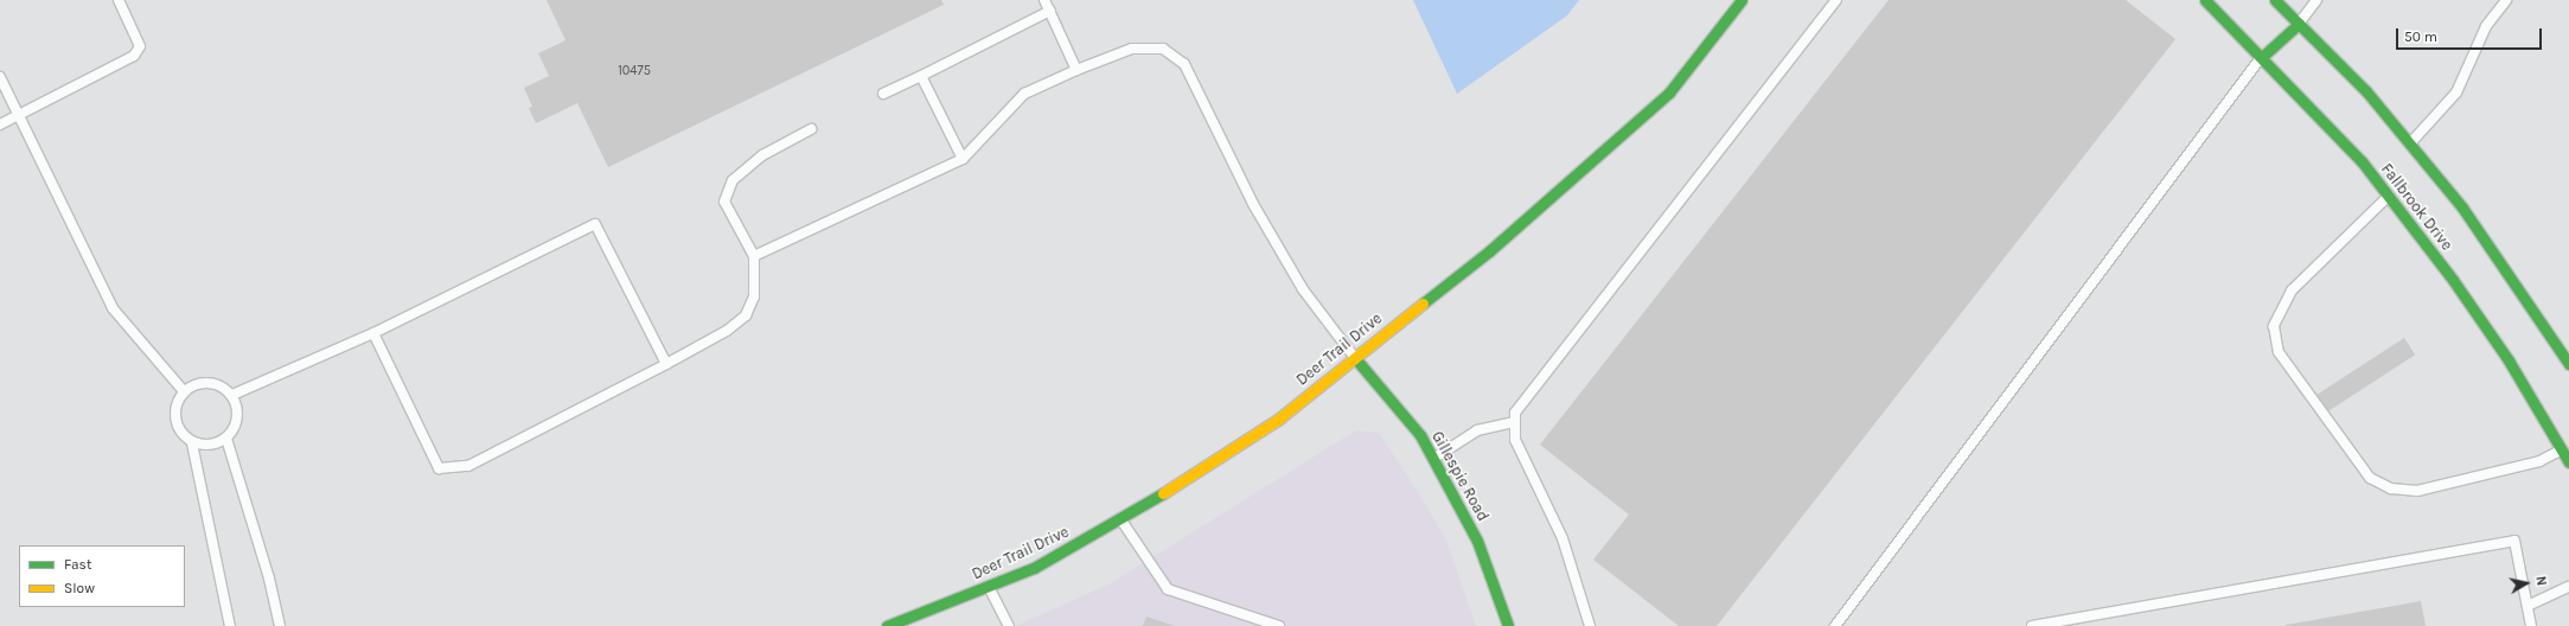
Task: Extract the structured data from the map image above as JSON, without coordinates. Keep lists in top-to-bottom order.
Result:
{
  "streets": {
    "street": ["Fallbrook Drive", "Deer Trail Drive", "Gillespie Road"]
  },
  "crossings": [
    ["Deer Trail Drive", "Gillespie Road"]
  ],
  "house_numbers": ["10475"],
  "legend": ["Fast", "Slow"],
  "scale_bar": "50 m",
  "north": "right"
}
